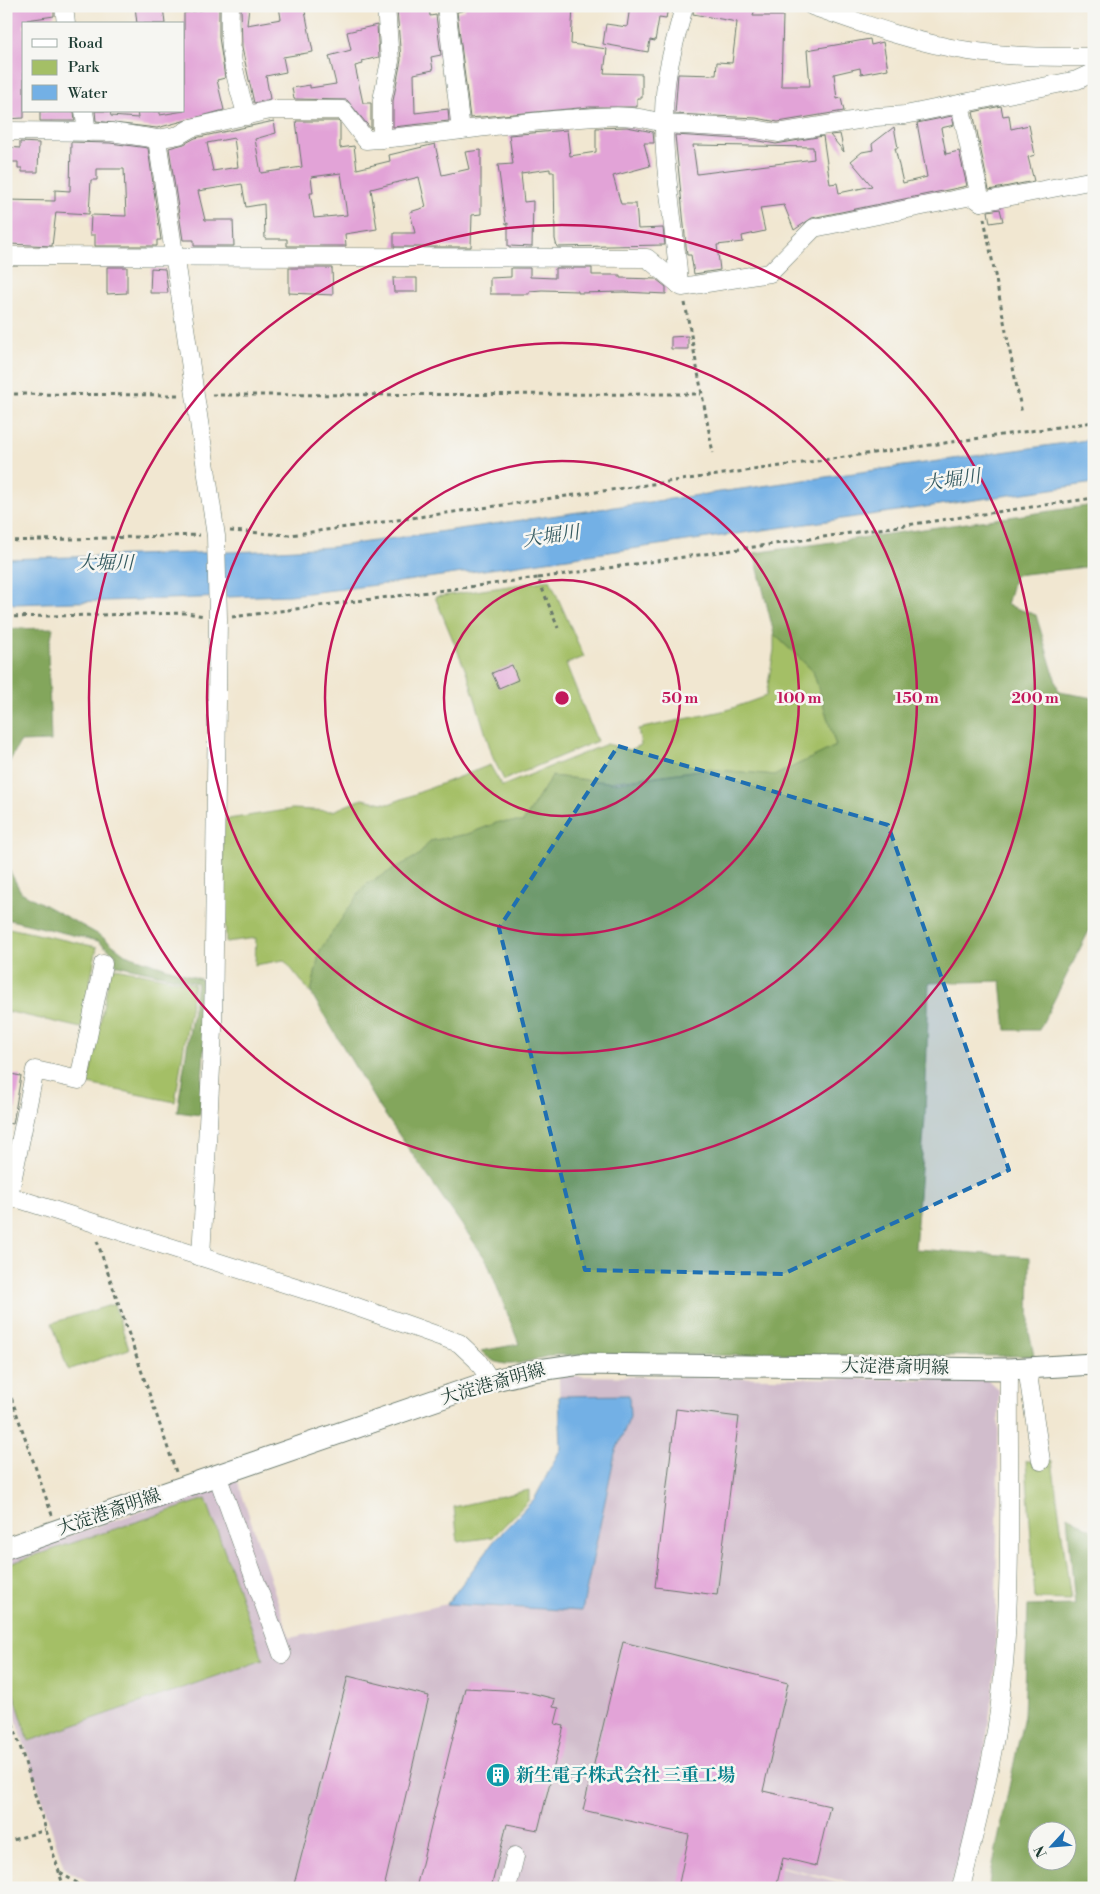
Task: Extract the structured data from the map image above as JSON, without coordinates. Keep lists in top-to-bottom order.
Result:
{
  "streets": {
    "main road": ["大淀港斎明線"]
  },
  "water": ["大堀川"],
  "places": {
    "building": ["新生電子株式会社 三重工場"]
  },
  "legend": ["Road", "Park", "Water"],
  "north": "bottom left",
  "rings": [
    "50 m",
    "100 m",
    "150 m",
    "200 m"
  ]
}
